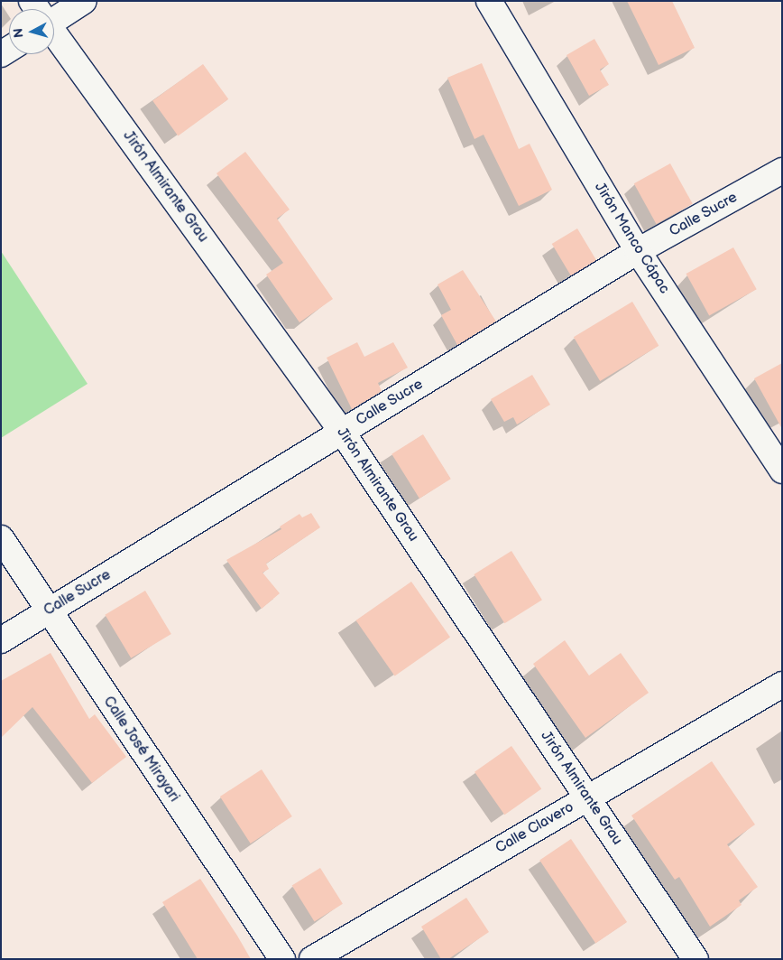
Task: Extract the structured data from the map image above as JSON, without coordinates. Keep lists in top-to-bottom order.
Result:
{
  "streets": {
    "street": [
      "Jirón Almirante Grau",
      "Calle Sucre",
      "Jirón Manco Cápac",
      "Calle José Mirayari",
      "Calle Clavero"
    ]
  },
  "crossings": [
    ["Jirón Almirante Grau", "Calle Sucre"],
    ["Jirón Almirante Grau", "Calle Clavero"],
    ["Calle Sucre", "Jirón Manco Cápac"],
    ["Calle Sucre", "Calle José Mirayari"]
  ],
  "north": "left"
}
